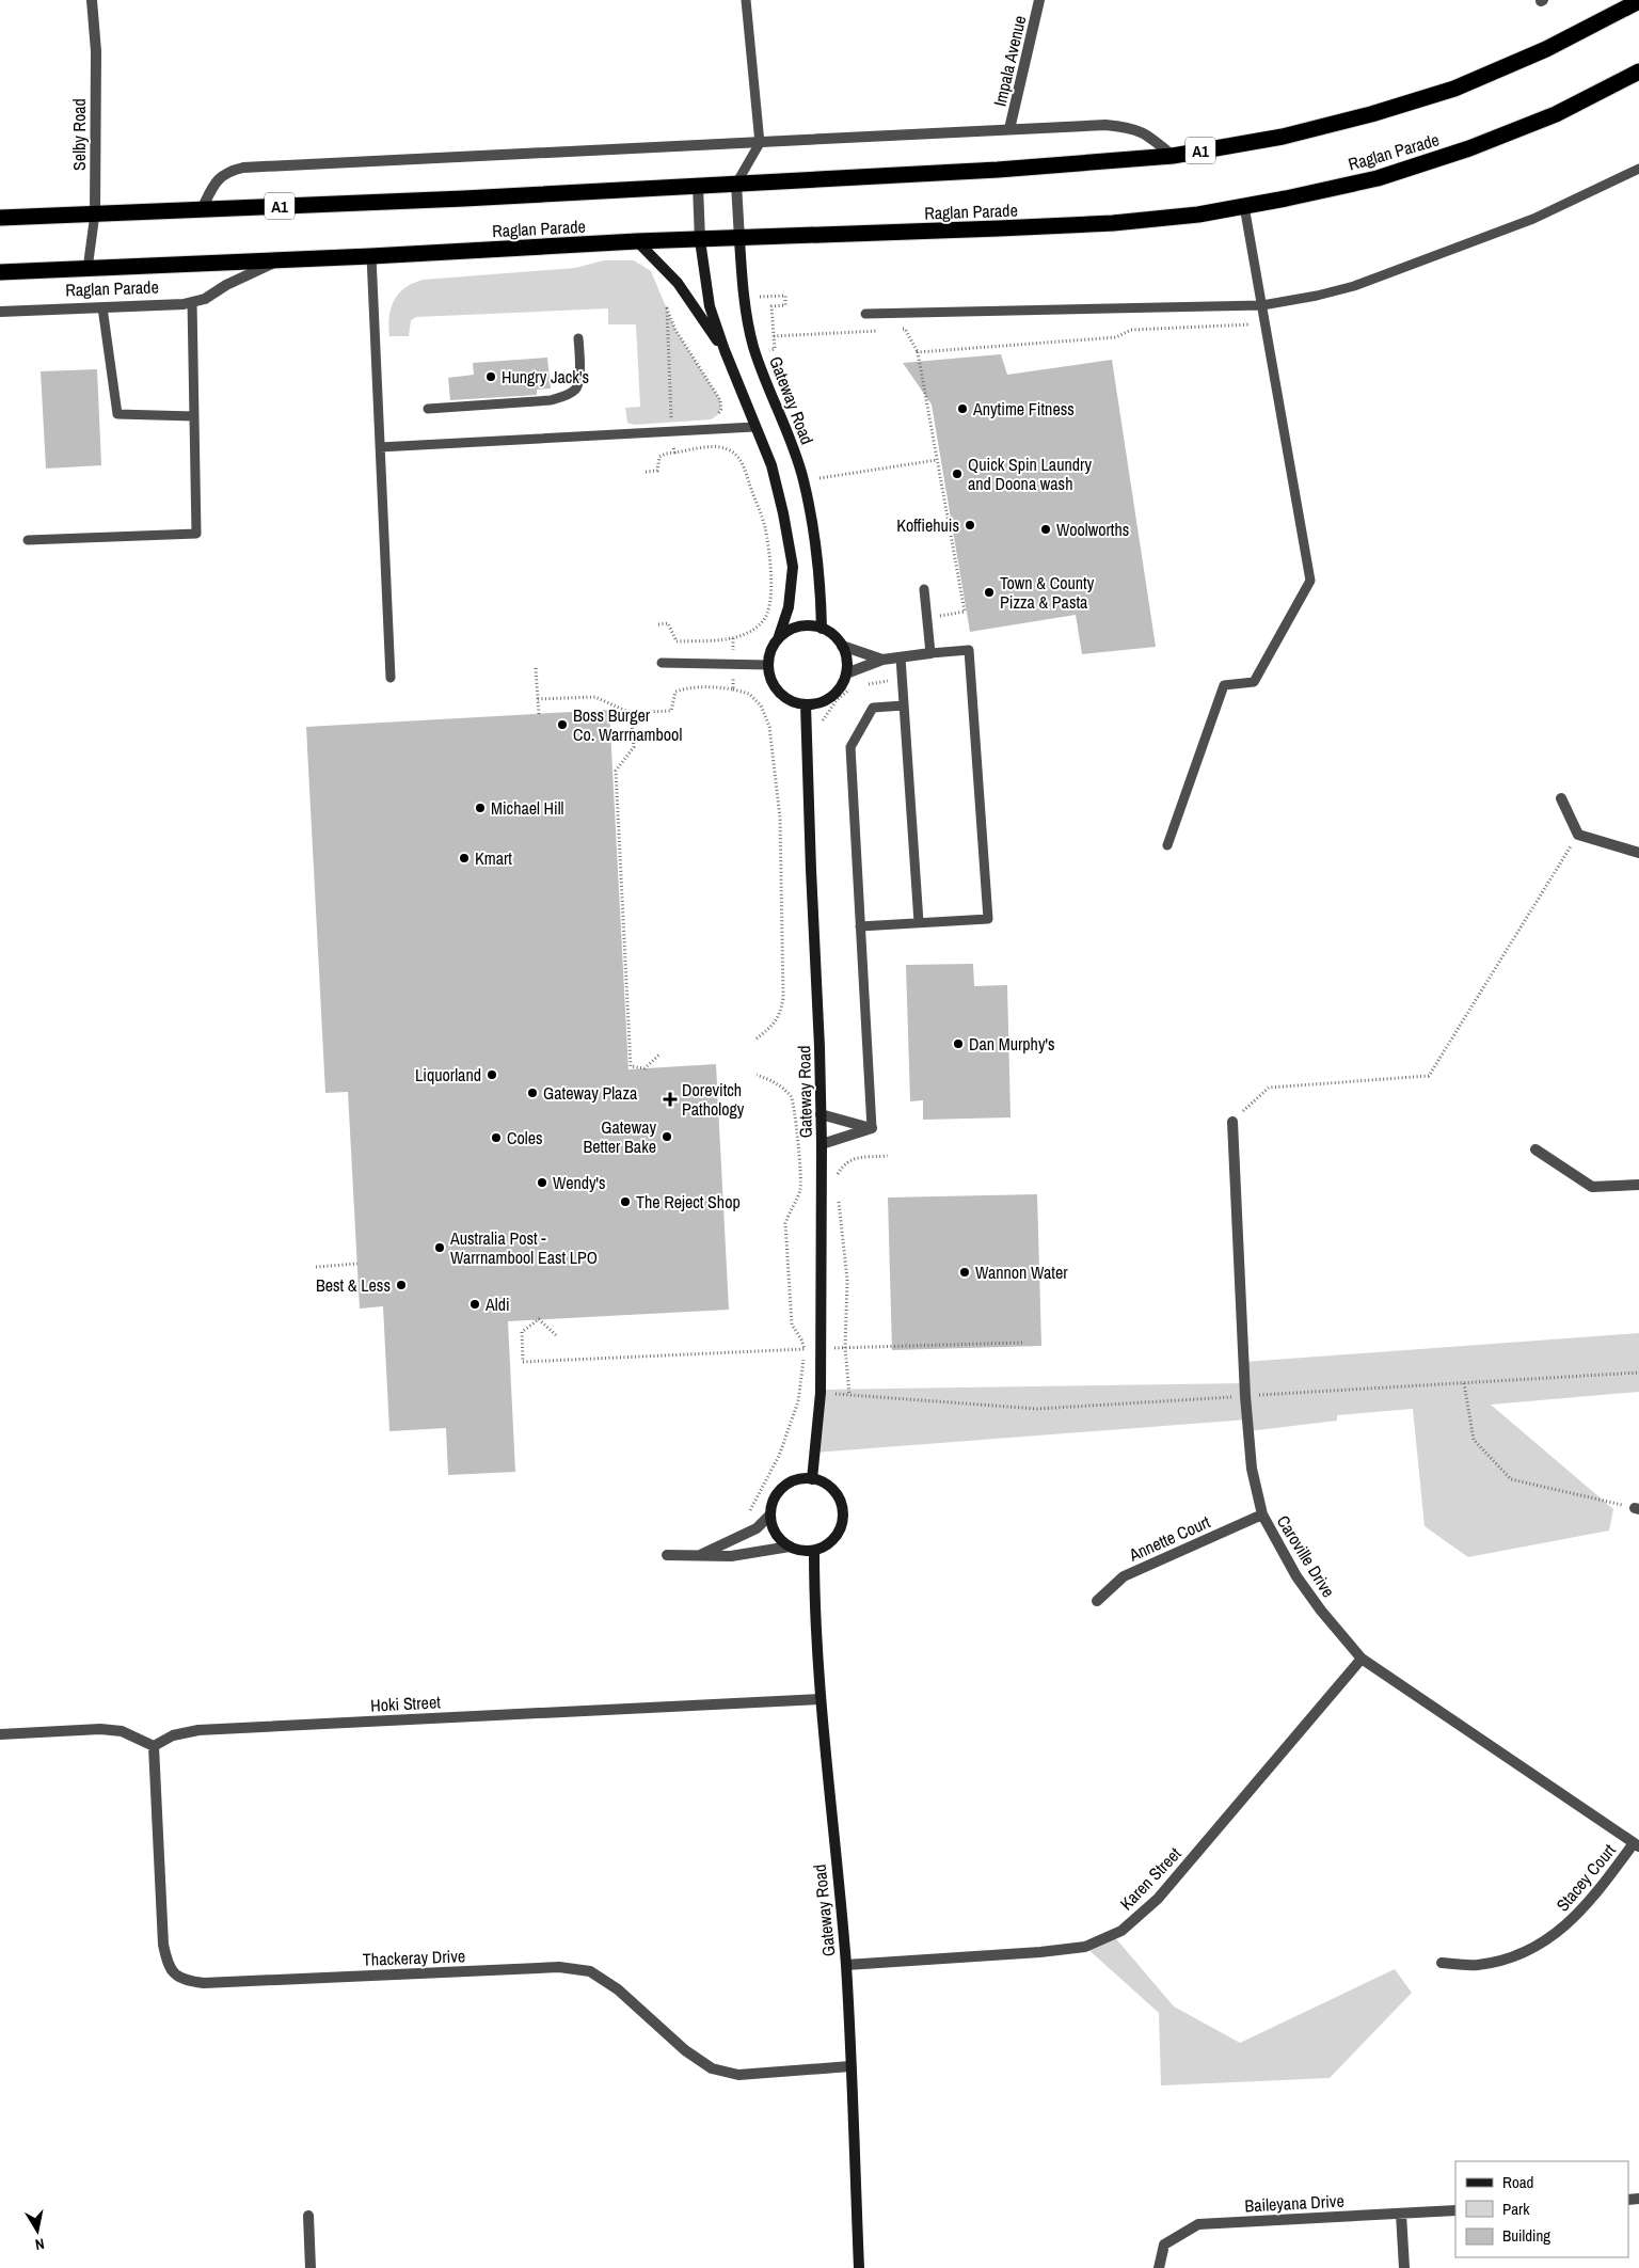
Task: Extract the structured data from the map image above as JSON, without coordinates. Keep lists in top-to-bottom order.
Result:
{
  "streets": {
    "highway": ["A1", "Raglan Parade"],
    "street": [
      "Impala Avenue",
      "Selby Road",
      "Gateway Road",
      "Annette Court",
      "Caroville Drive",
      "Hoki Street",
      "Stacey Court",
      "Karen Street",
      "Thackeray Drive",
      "Baileyana Drive"
    ]
  },
  "crossings": [
    ["Selby Road", "Raglan Parade"],
    ["Raglan Parade", "Gateway Road"],
    ["Gateway Road", "Hoki Street"],
    ["Gateway Road", "Karen Street"],
    ["Gateway Road", "Thackeray Drive"],
    ["Annette Court", "Caroville Drive"],
    ["Caroville Drive", "Stacey Court"],
    ["Caroville Drive", "Karen Street"],
    ["Hoki Street", "Thackeray Drive"]
  ],
  "places": {
    "other": [
      "Hungry Jack's",
      "Anytime Fitness",
      "Quick Spin Laundry and Doona wash",
      "Koffiehuis",
      "Woolworths",
      "Town & County Pizza & Pasta",
      "Boss Burger Co. Warrnambool",
      "Michael Hill",
      "Kmart",
      "Dan Murphy's",
      "Liquorland",
      "Gateway Plaza",
      "Gateway Better Bake",
      "Coles",
      "Wendy's",
      "The Reject Shop",
      "Australia Post - Warrnambool East LPO",
      "Wannon Water",
      "Best & Less",
      "Aldi"
    ],
    "health": ["Dorevitch Pathology"]
  },
  "legend": ["Road", "Park", "Building"],
  "north": "bottom"
}
